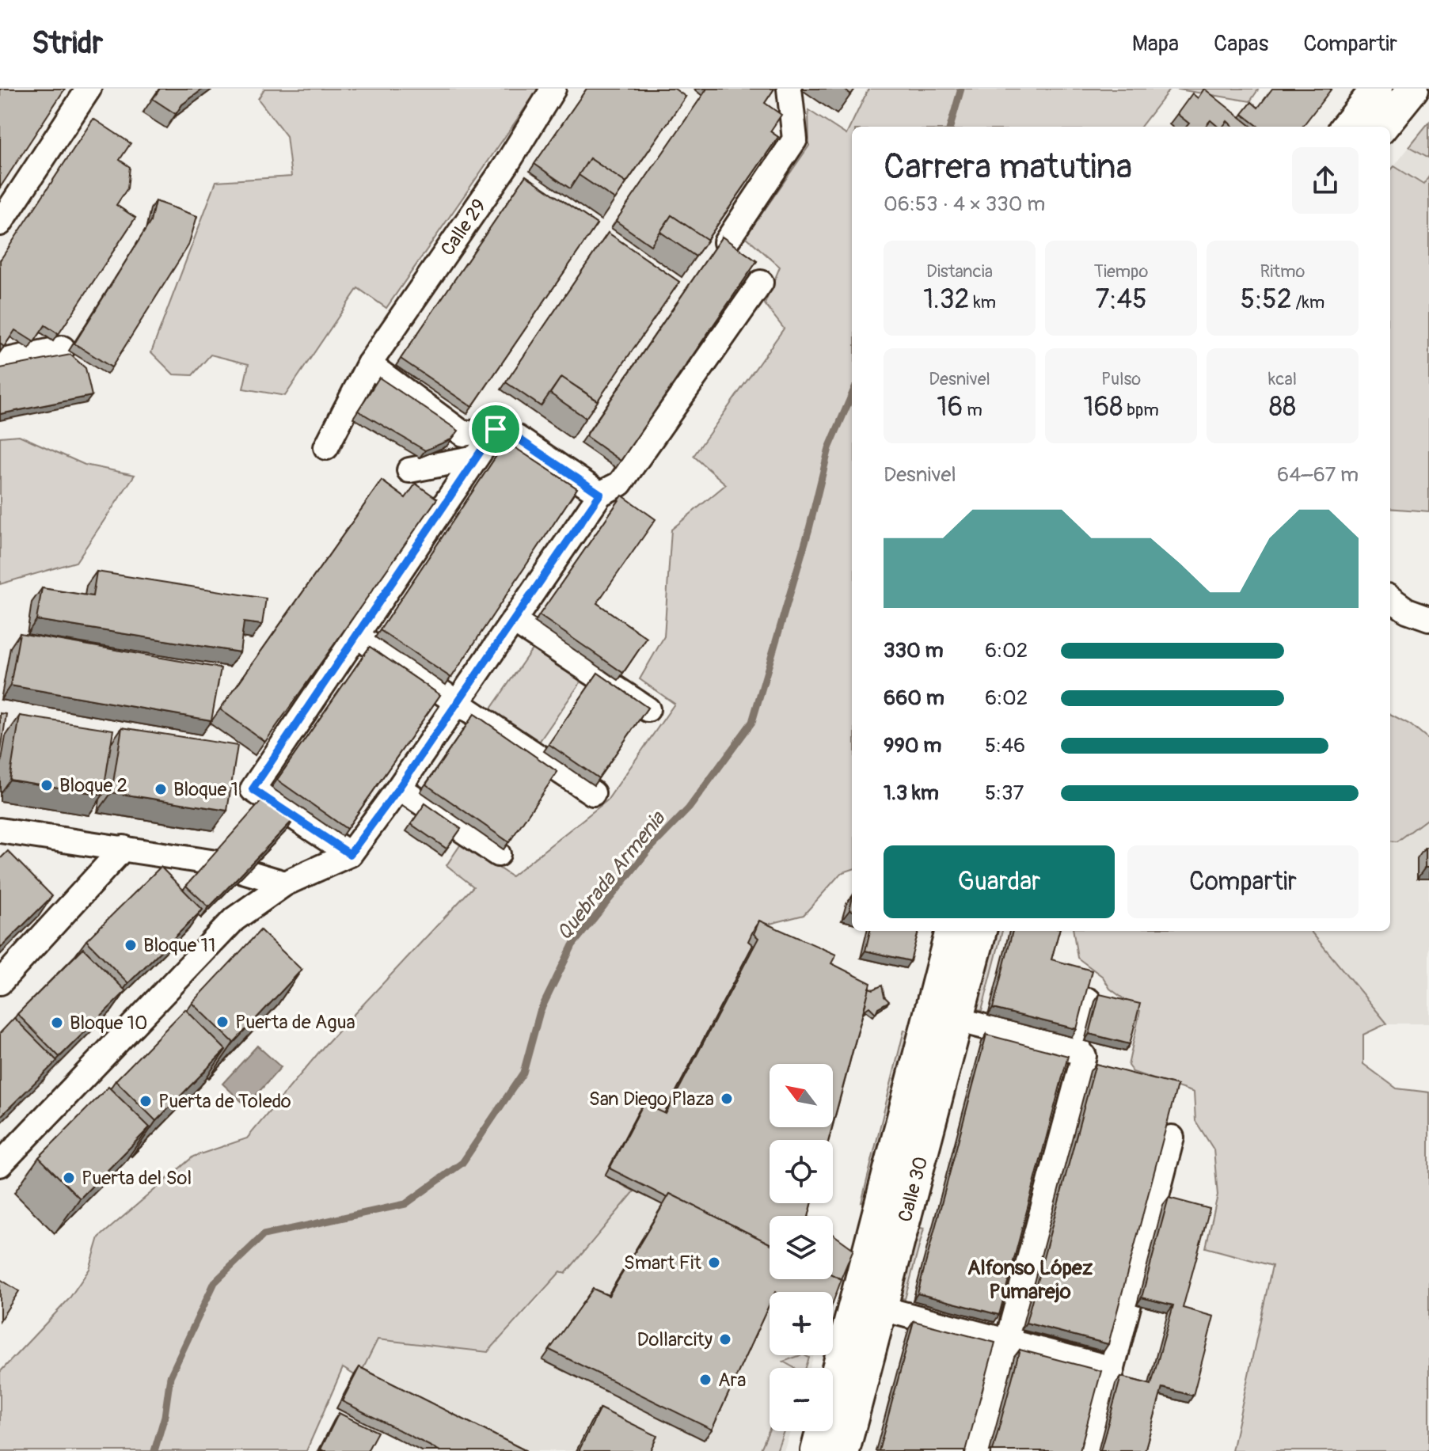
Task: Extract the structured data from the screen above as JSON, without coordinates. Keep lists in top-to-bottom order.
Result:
{
  "streets": {
    "main road": ["Calle 30"],
    "street": ["Calle 29"]
  },
  "districts": ["Alfonso López Pumarejo"],
  "water": ["Quebrada Armenia"],
  "places": [
    "Bloque 2",
    "Bloque 1",
    "Bloque 11",
    "Puerta de Agua",
    "Bloque 10",
    "San Diego Plaza",
    "Puerta de Toledo",
    "Puerta del Sol",
    "Smart Fit",
    "Dollarcity",
    "Ara"
  ],
  "north": "top left",
  "page": {
    "header": "Stridr",
    "nav": ["Mapa", "Capas", "Compartir"],
    "heading": ["Carrera matutina", "06:53 · 4 × 330 m"],
    "stats": [
      ["Distancia", "1.32 km"],
      ["Tiempo", "7:45"],
      ["Ritmo", "5:52 /km"],
      ["Desnivel", "16 m"],
      ["Pulso", "168 bpm"],
      ["kcal", "88"]
    ],
    "chart": ["Desnivel", "64–67 m"],
    "list": [
      {
        "name": "330 m",
        "note": "6:02"
      },
      {
        "name": "660 m",
        "note": "6:02"
      },
      {
        "name": "990 m",
        "note": "5:46"
      },
      {
        "name": "1.3 km",
        "note": "5:37"
      }
    ],
    "buttons": ["Guardar", "Compartir"],
    "map_buttons": ["+", "−"]
  }
}
